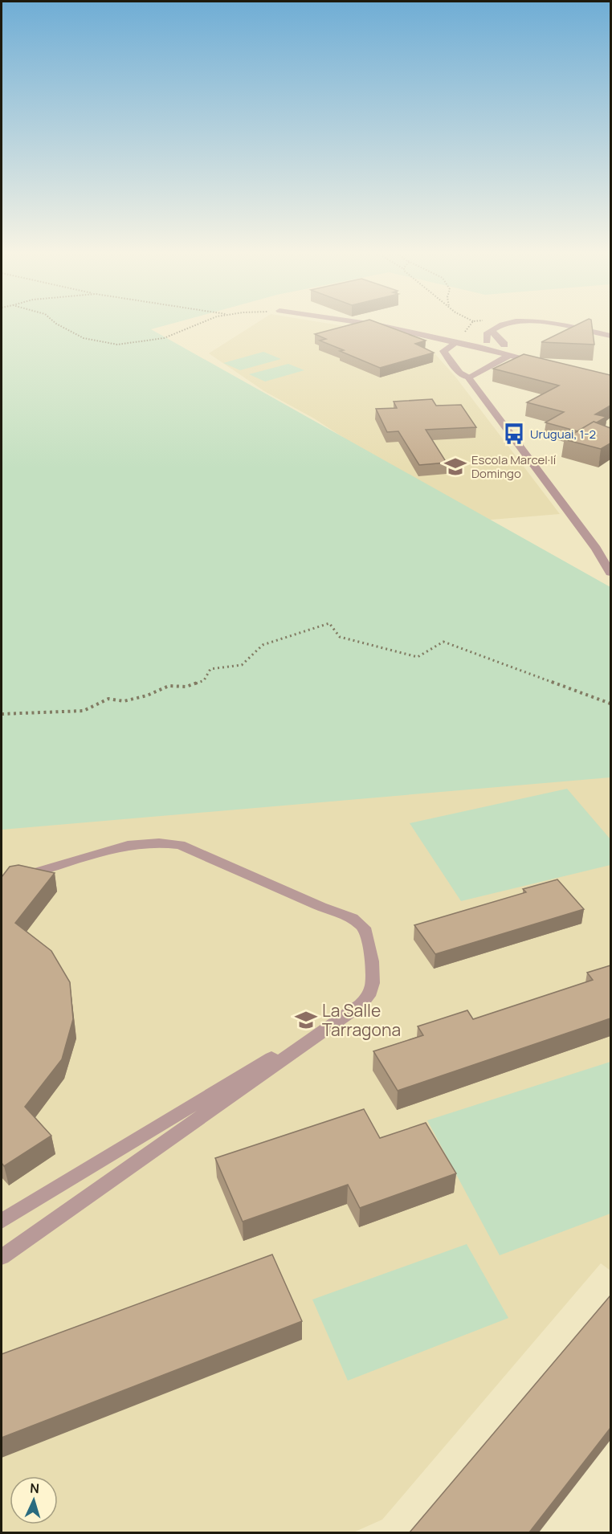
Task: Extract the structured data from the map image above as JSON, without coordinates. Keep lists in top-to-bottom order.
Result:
{
  "places": {
    "bus stop": ["Uruguai, 1-2"],
    "school or university": ["Escola Marcel·lí Domingo", "La Salle Tarragona"]
  },
  "north": "top"
}
